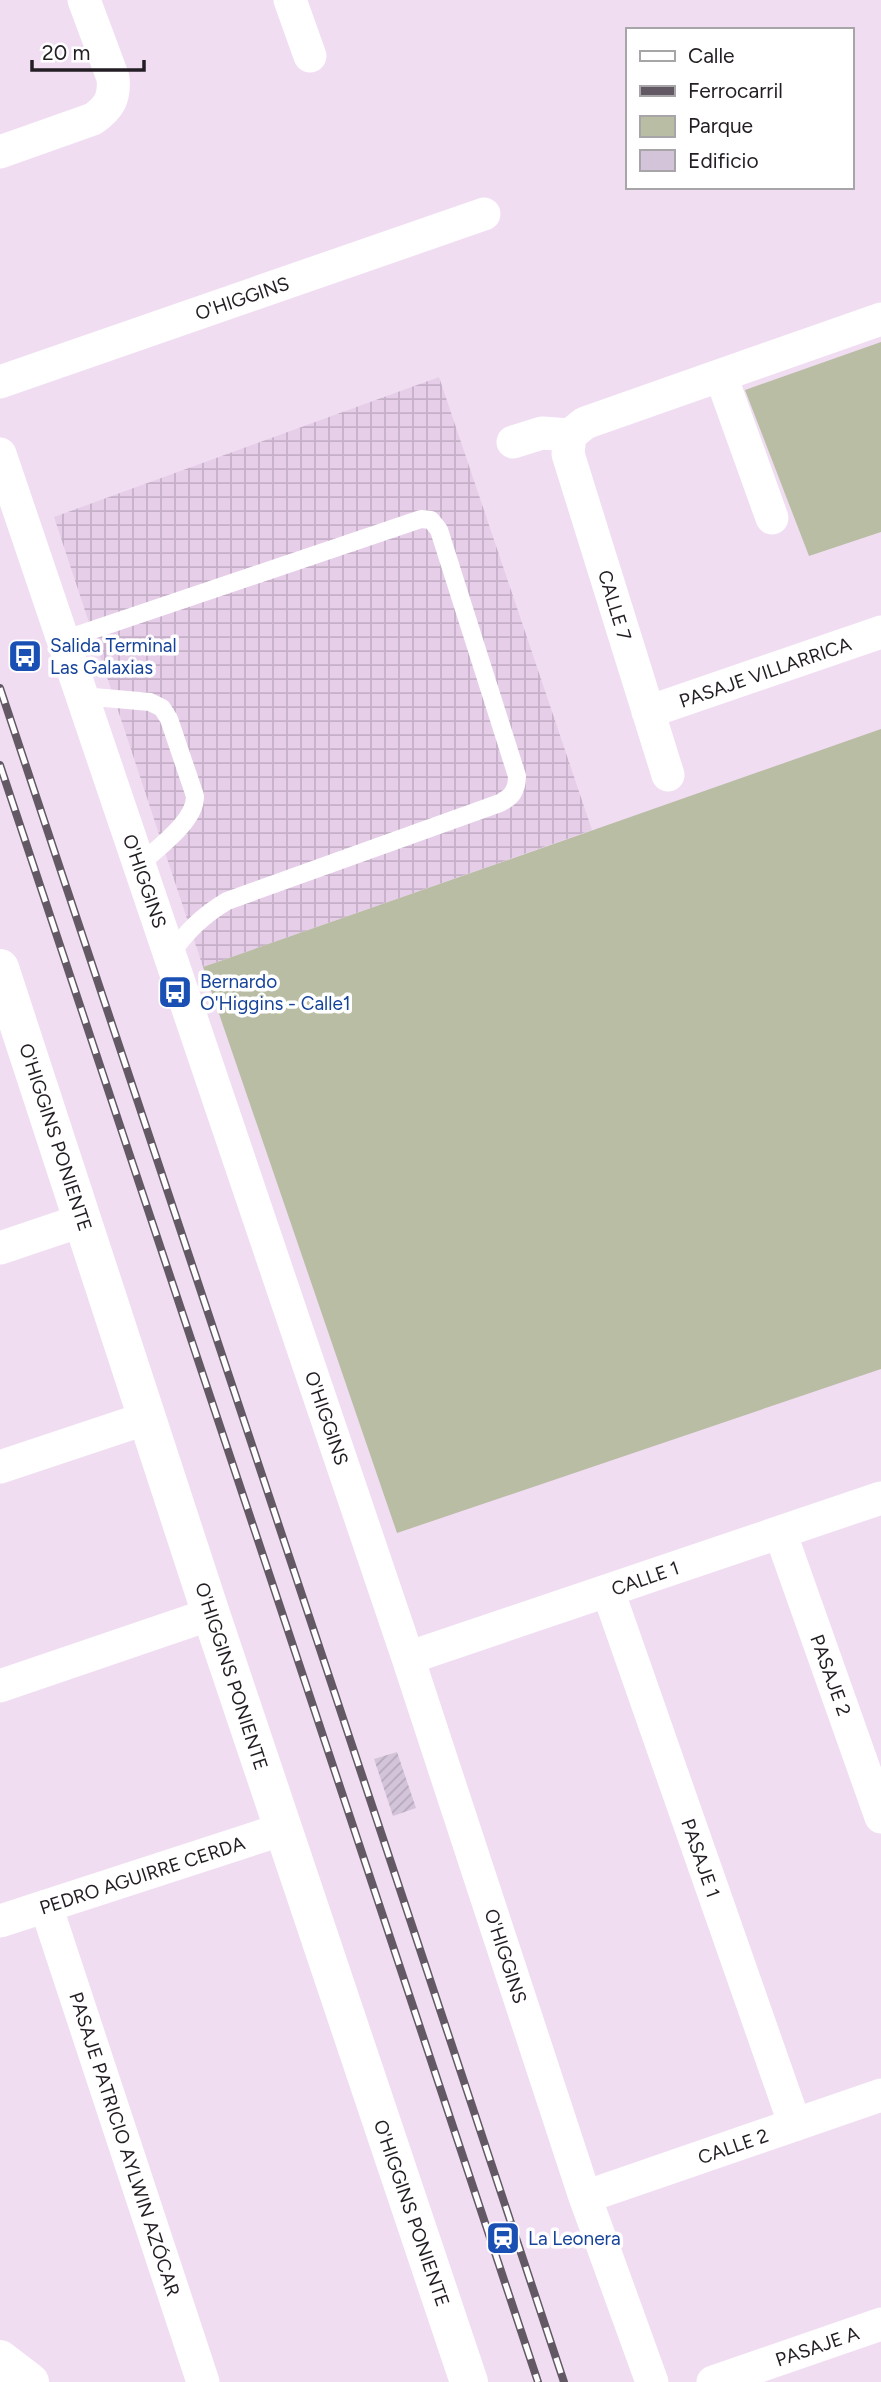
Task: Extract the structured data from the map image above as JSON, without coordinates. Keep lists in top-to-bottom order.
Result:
{
  "streets": {
    "street": [
      "O'HIGGINS",
      "CALLE 7",
      "PASAJE VILLARRICA",
      "O'HIGGINS PONIENTE",
      "CALLE 1",
      "PASAJE 2",
      "PASAJE 1",
      "PEDRO AGUIRRE CERDA",
      "PASAJE PATRICIO AYLWIN AZÓCAR",
      "CALLE 2",
      "PASAJE A"
    ]
  },
  "crossings": [
    ["O'HIGGINS", "CALLE 1"],
    ["O'HIGGINS", "CALLE 2"],
    ["CALLE 7", "PASAJE VILLARRICA"],
    ["O'HIGGINS PONIENTE", "PEDRO AGUIRRE CERDA"],
    ["CALLE 1", "PASAJE 2"],
    ["CALLE 1", "PASAJE 1"],
    ["PASAJE 1", "CALLE 2"],
    ["PEDRO AGUIRRE CERDA", "PASAJE PATRICIO AYLWIN AZÓCAR"]
  ],
  "places": {
    "bus stop": ["Salida Terminal Las Galaxias", "Bernardo O'Higgins - Calle1"],
    "station": ["La Leonera"]
  },
  "legend": [
    "Calle",
    "Ferrocarril",
    "Parque",
    "Edificio"
  ],
  "scale_bar": "20 m"
}
